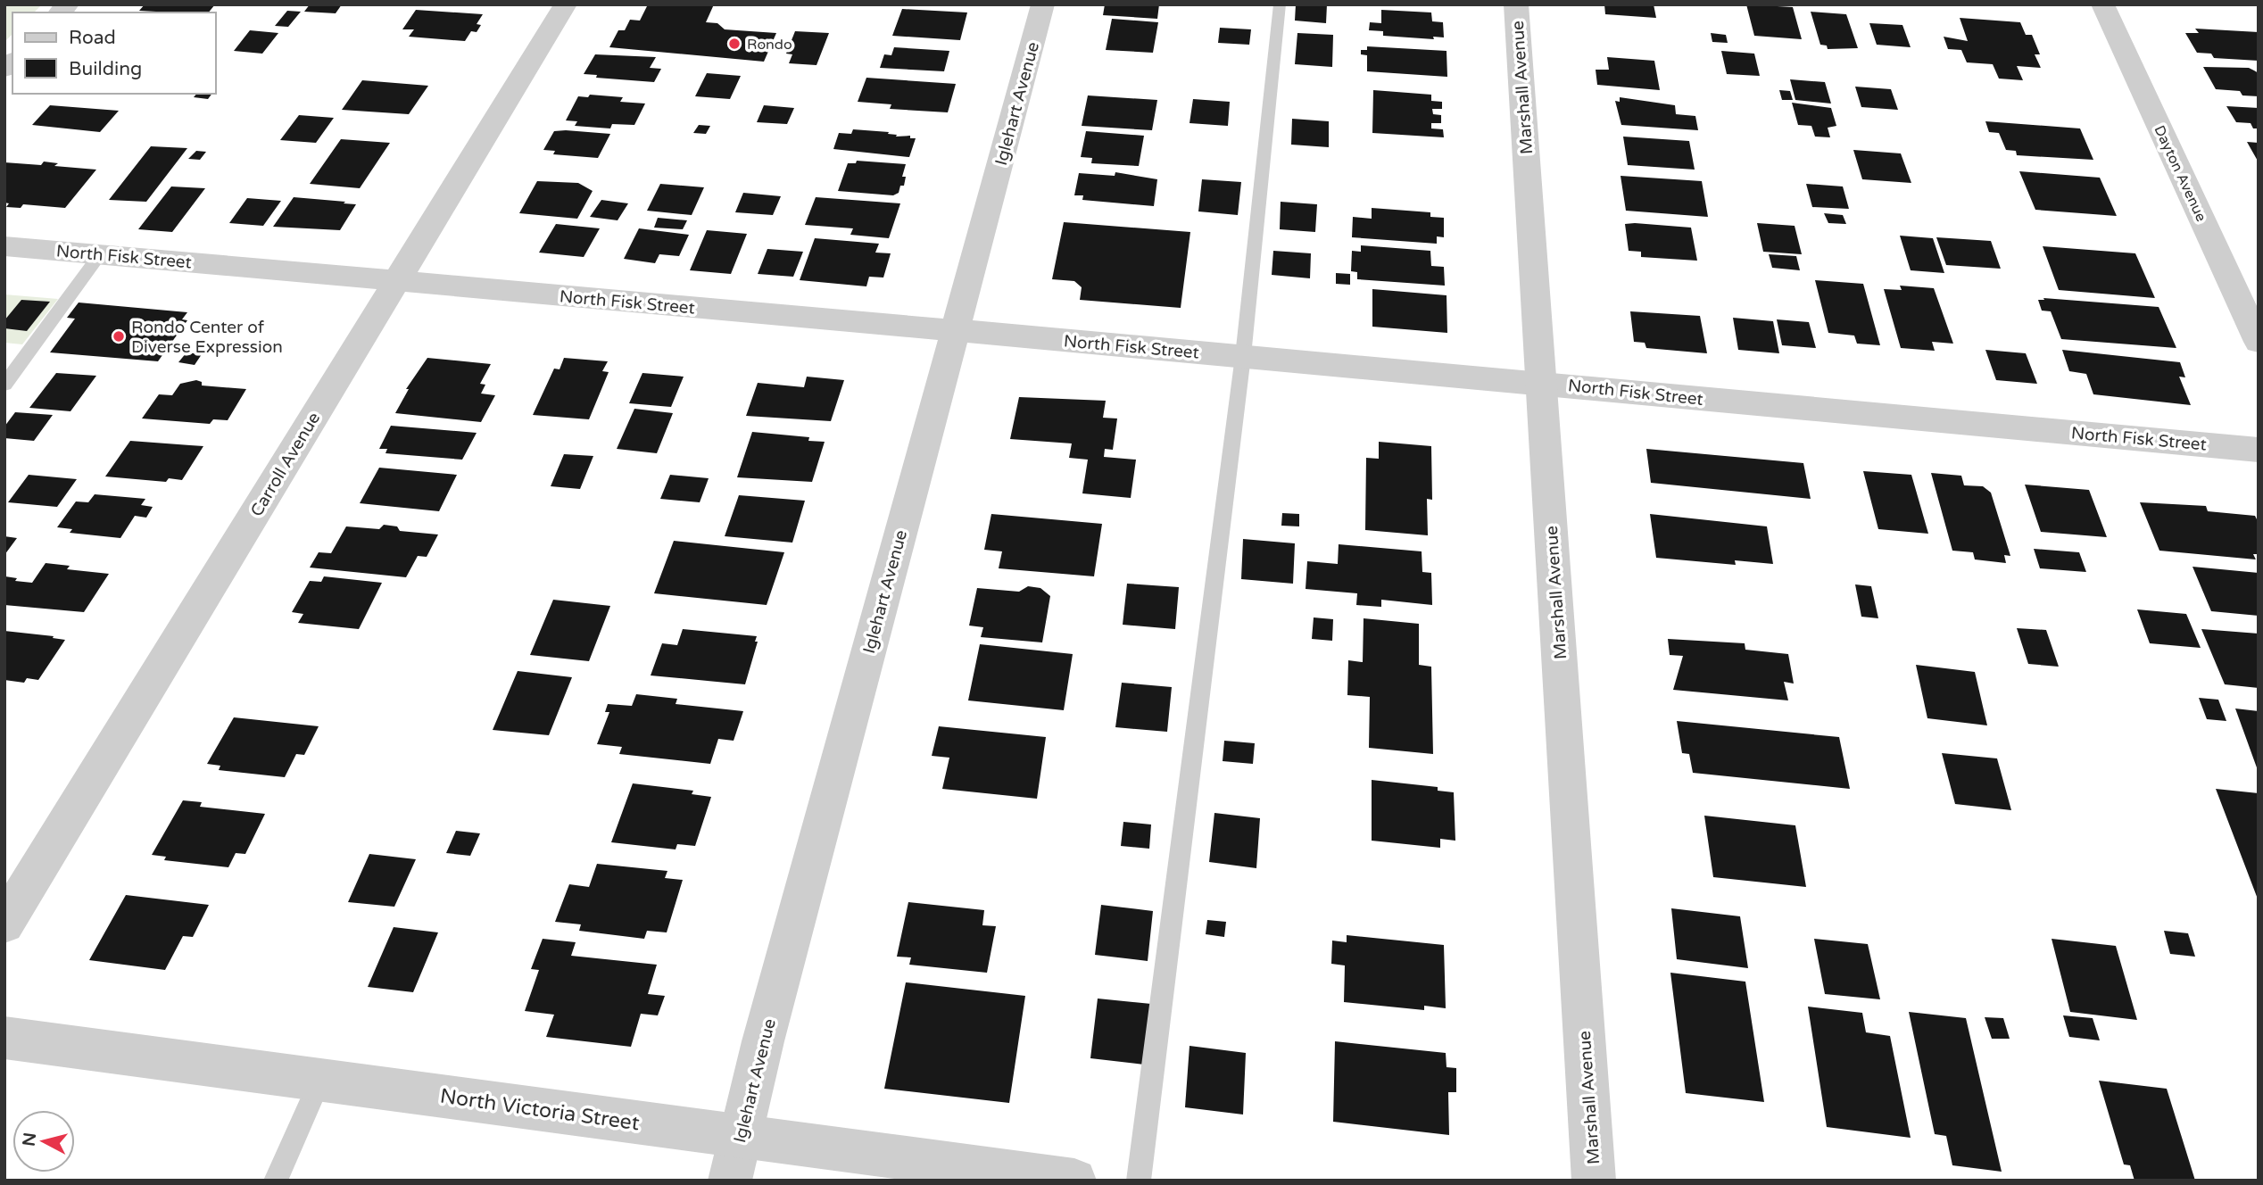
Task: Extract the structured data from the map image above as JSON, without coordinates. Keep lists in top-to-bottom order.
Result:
{
  "streets": {
    "street": [
      "Marshall Avenue",
      "Iglehart Avenue",
      "Dayton Avenue",
      "North Fisk Street",
      "Carroll Avenue",
      "North Victoria Street"
    ]
  },
  "crossings": [
    ["Marshall Avenue", "North Fisk Street"],
    ["Iglehart Avenue", "North Fisk Street"],
    ["Iglehart Avenue", "North Victoria Street"],
    ["North Fisk Street", "Carroll Avenue"]
  ],
  "places": ["Rondo", "Rondo Center of Diverse Expression"],
  "legend": ["Road", "Building"],
  "north": "left"
}
